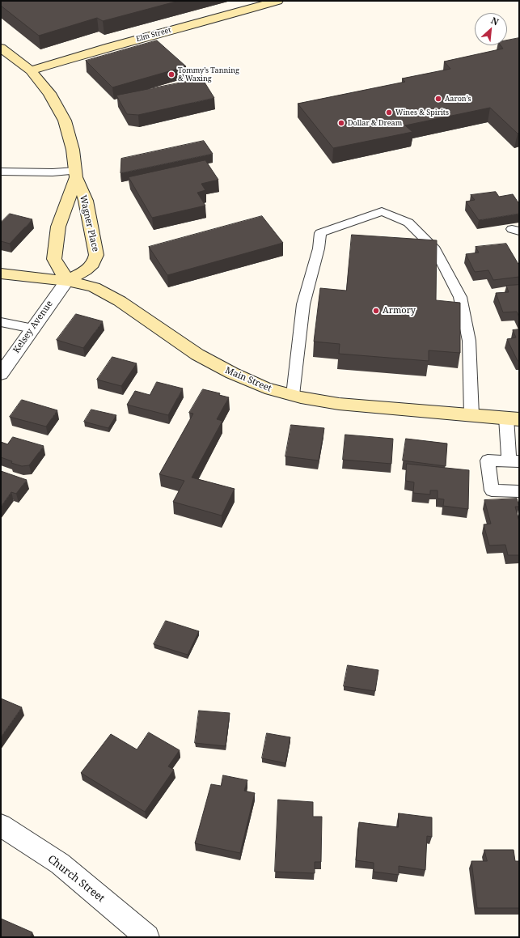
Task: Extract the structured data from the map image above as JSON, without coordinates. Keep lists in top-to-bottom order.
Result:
{
  "streets": {
    "main road": ["Elm Street", "Wagner Place", "Main Street"],
    "street": ["Kelsey Avenue", "Church Street"]
  },
  "crossings": [
    ["Elm Street", "Wagner Place"],
    ["Wagner Place", "Kelsey Avenue"],
    ["Wagner Place", "Main Street"],
    ["Kelsey Avenue", "Main Street"]
  ],
  "places": [
    "Tommy’s Tanning & Waxing",
    "Aaron’s",
    "Wines & Spirits",
    "Dollar & Dream",
    "Armory"
  ],
  "north": "top right"
}
